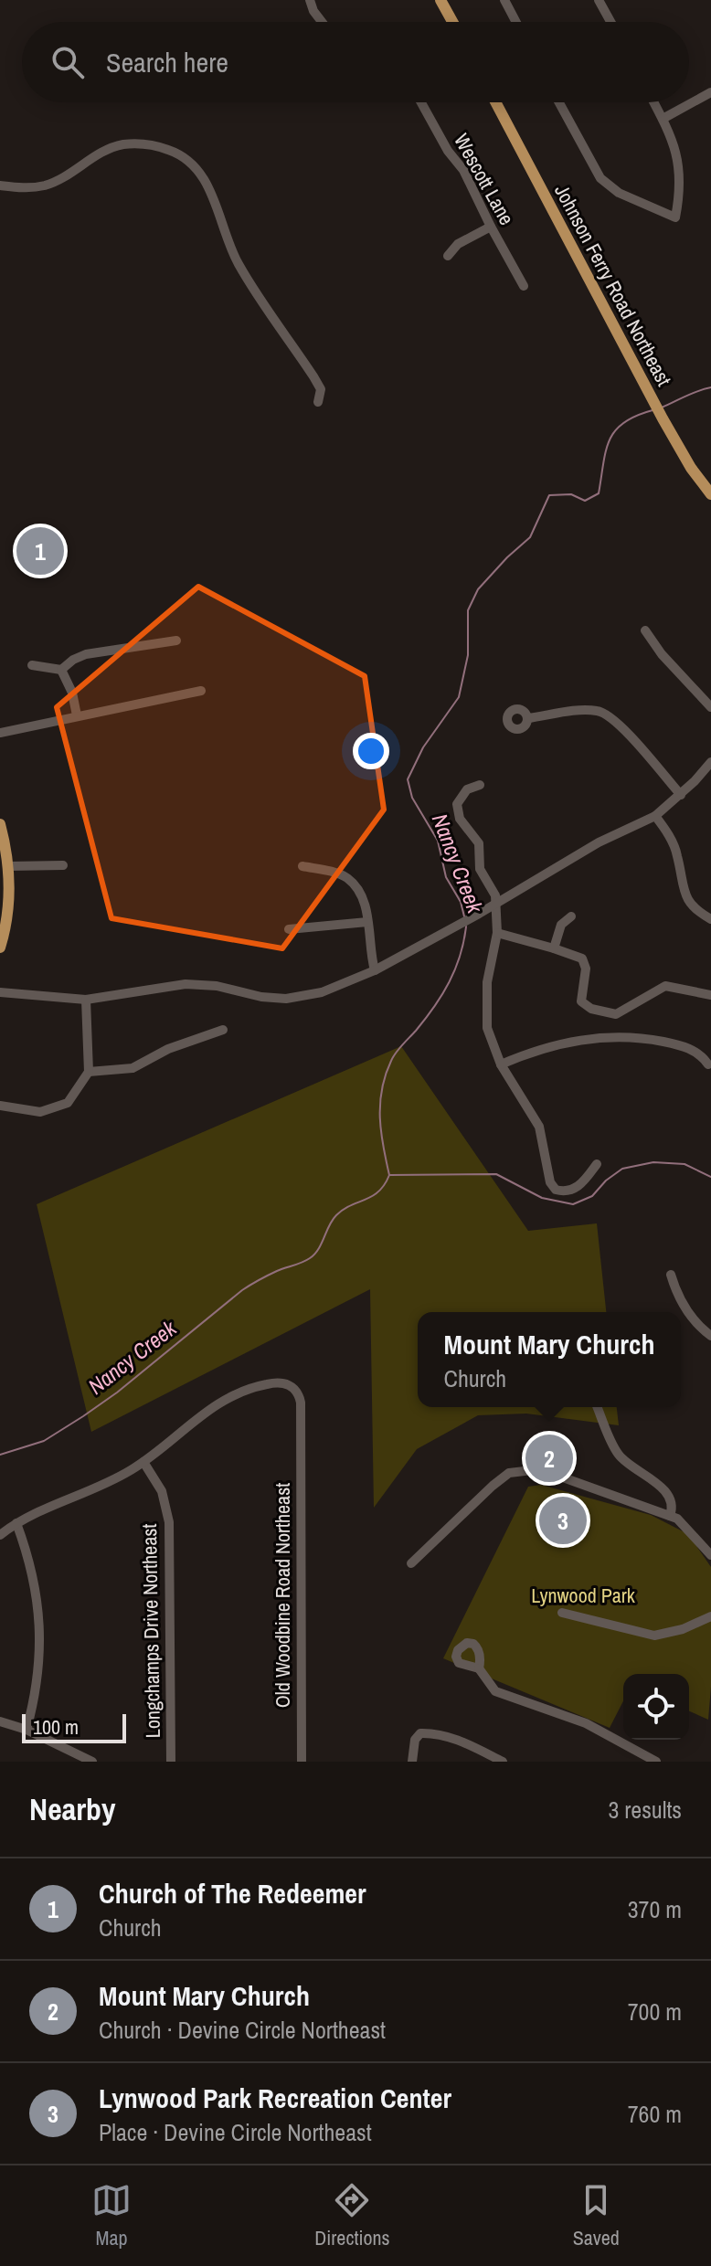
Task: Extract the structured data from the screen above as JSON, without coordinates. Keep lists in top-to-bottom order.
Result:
{
  "streets": {
    "main road": ["Johnson Ferry Road Northeast"],
    "street": ["Wescott Lane", "Old Woodbine Road Northeast", "Longchamps Drive Northeast"]
  },
  "crossings": [
    ["Old Woodbine Road Northeast", "Longchamps Drive Northeast"]
  ],
  "water": ["Nancy Creek"],
  "parks": ["Lynwood Park"],
  "scale_bar": "100 m",
  "page": {
    "search": "Search here",
    "pins": ["1", "2", "3"],
    "popup": ["Mount Mary Church", "Church"],
    "scale": "100 m",
    "heading": ["Nearby", "3 results"],
    "list": [
      {
        "mark": "1",
        "name": "Church of The Redeemer",
        "note": "Church",
        "value": "370 m"
      },
      {
        "mark": "2",
        "name": "Mount Mary Church",
        "note": "Church · Devine Circle Northeast",
        "value": "700 m"
      },
      {
        "mark": "3",
        "name": "Lynwood Park Recreation Center",
        "note": "Place · Devine Circle Northeast",
        "value": "760 m"
      }
    ],
    "nav": ["Map", "Directions", "Saved"]
  }
}
